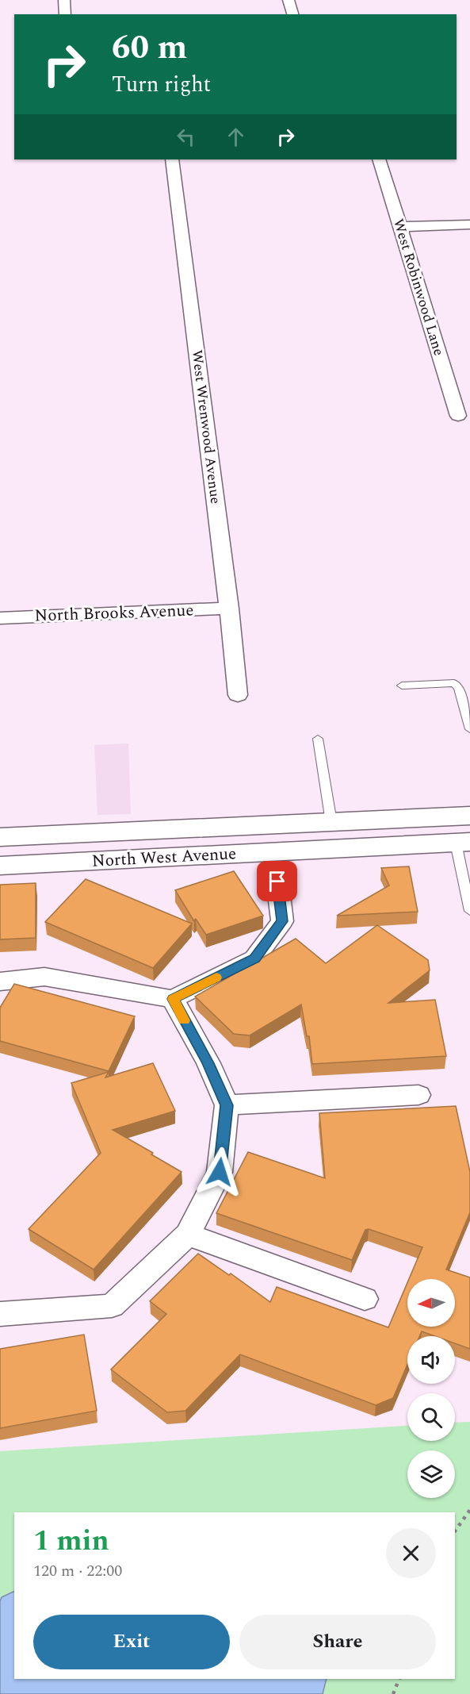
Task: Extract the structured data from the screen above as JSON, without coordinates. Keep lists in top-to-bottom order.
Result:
{
  "streets": {
    "main road": ["North West Avenue"],
    "street": ["West Robinwood Lane", "West Wrenwood Avenue", "North Brooks Avenue"]
  },
  "crossings": [
    ["West Wrenwood Avenue", "North Brooks Avenue"]
  ],
  "north": "left",
  "page": {
    "turn": ["60 m", "Turn right"],
    "heading": ["1 min", "120 m · 22:00"],
    "buttons": ["Exit", "Share"]
  }
}
